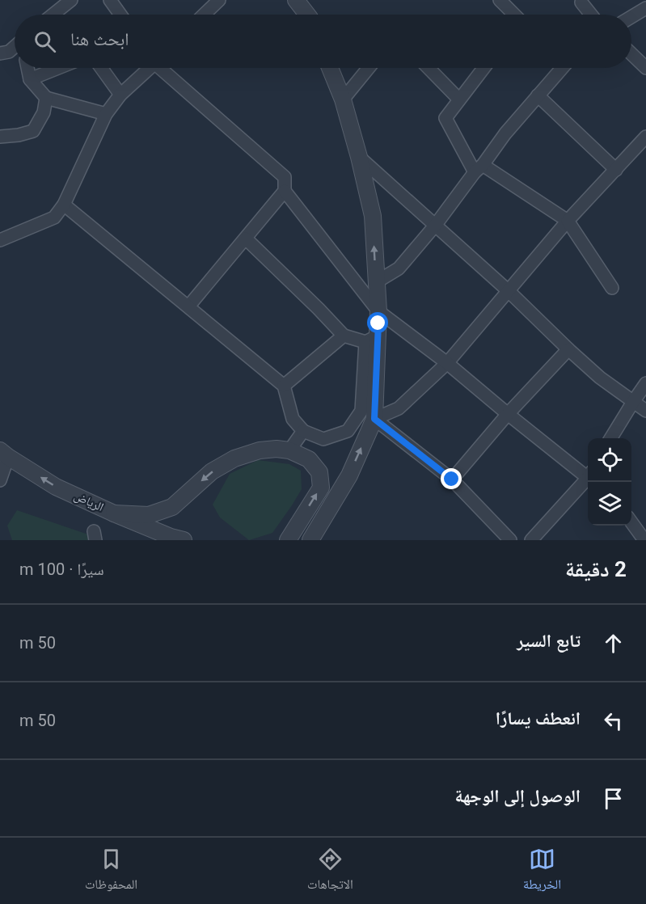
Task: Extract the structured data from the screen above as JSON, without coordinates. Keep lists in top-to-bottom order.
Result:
{
  "streets": {
    "street": ["الرياض"]
  },
  "one_way": ["الرياض"],
  "page": {
    "search": "ابحث هنا",
    "heading": ["2 دقيقة", "سيرًا · 100 m"],
    "list": [
      ["تابع السير", "50 m"],
      ["انعطف يسارًا", "50 m"],
      "الوصول إلى الوجهة"
    ],
    "nav": ["الخريطة", "الاتجاهات", "المحفوظات"]
  }
}
